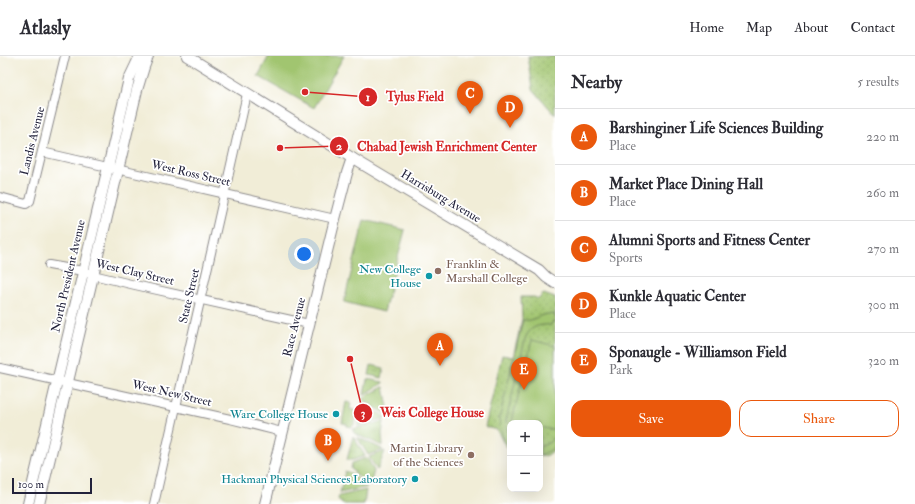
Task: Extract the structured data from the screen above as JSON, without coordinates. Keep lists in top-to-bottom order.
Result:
{
  "streets": {
    "main road": ["Harrisburg Avenue", "North President Avenue", "Race Avenue"],
    "street": [
      "Landis Avenue",
      "West Ross Street",
      "West Clay Street",
      "State Street",
      "West New Street"
    ]
  },
  "crossings": [
    ["Landis Avenue", "West Ross Street"],
    ["West Ross Street", "North President Avenue"],
    ["West Ross Street", "State Street"],
    ["West Ross Street", "Race Avenue"],
    ["Harrisburg Avenue", "State Street"],
    ["Harrisburg Avenue", "Race Avenue"],
    ["West Clay Street", "North President Avenue"],
    ["West Clay Street", "State Street"],
    ["West Clay Street", "Race Avenue"],
    ["North President Avenue", "West New Street"],
    ["State Street", "West New Street"],
    ["Race Avenue", "West New Street"]
  ],
  "places": [
    "Tylus Field",
    "Chabad Jewish Enrichment Center",
    "Franklin & Marshall College",
    "New College House",
    "Weis College House",
    "Ware College House",
    "Martin Library of the Sciences",
    "Hackman Physical Sciences Laboratory"
  ],
  "scale_bar": "100 m",
  "page": {
    "header": "Atlasly",
    "nav": [
      "Home",
      "Map",
      "About",
      "Contact"
    ],
    "heading": ["Nearby", "5 results"],
    "pins": [
      "C",
      "D",
      "A",
      "E",
      "B"
    ],
    "list": [
      {
        "mark": "A",
        "name": "Barshinginer Life Sciences Building",
        "note": "Place",
        "value": "220 m"
      },
      {
        "mark": "B",
        "name": "Market Place Dining Hall",
        "note": "Place",
        "value": "260 m"
      },
      {
        "mark": "C",
        "name": "Alumni Sports and Fitness Center",
        "note": "Sports",
        "value": "270 m"
      },
      {
        "mark": "D",
        "name": "Kunkle Aquatic Center",
        "note": "Place",
        "value": "300 m"
      },
      {
        "mark": "E",
        "name": "Sponaugle - Williamson Field",
        "note": "Park",
        "value": "320 m"
      }
    ],
    "buttons": ["Save", "Share"],
    "map_buttons": ["+", "−"],
    "scale": "100 m"
  }
}
